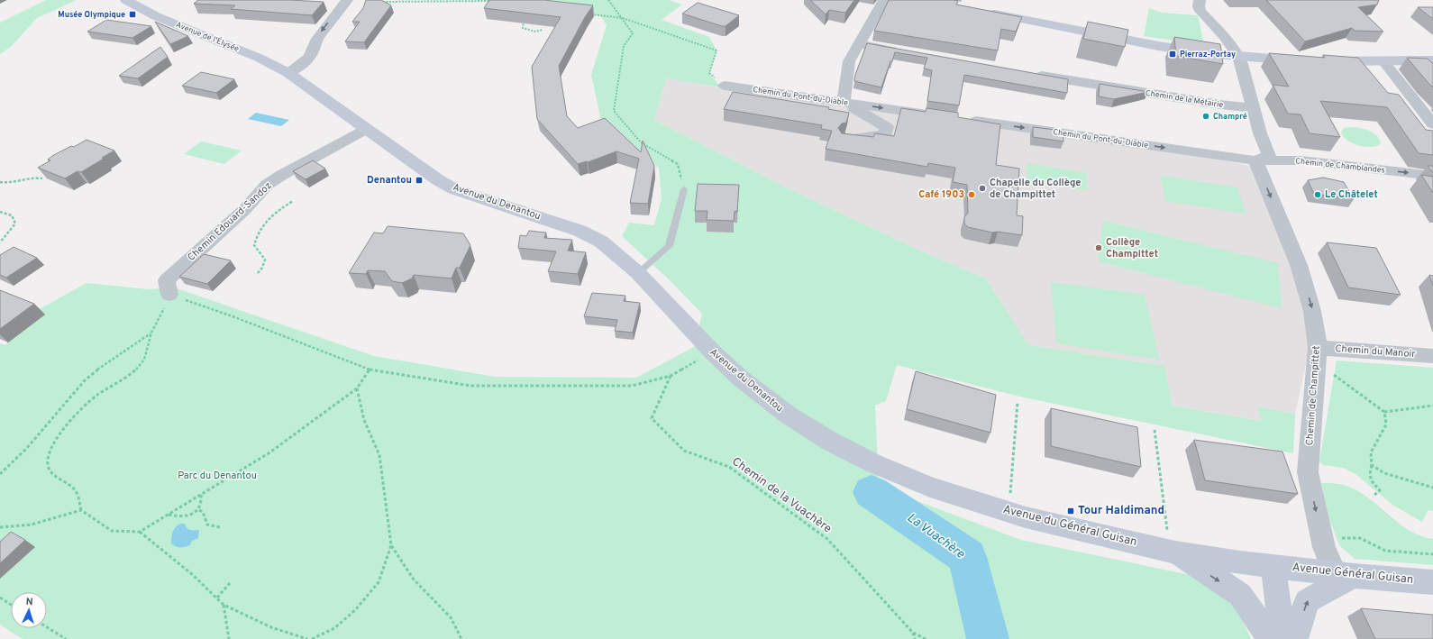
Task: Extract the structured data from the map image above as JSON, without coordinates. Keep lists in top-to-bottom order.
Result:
{
  "streets": {
    "main road": [
      "Avenue de l'Élysée",
      "Avenue du Denantou",
      "Avenue du Général Guisan",
      "Avenue Général Guisan"
    ],
    "street": [
      "Chemin du Pont-du-Diable",
      "Chemin de la Métairie",
      "Chemin de Chamblandes",
      "Chemin Edouard-Sandoz",
      "Chemin du Manoir",
      "Chemin de Champittet"
    ],
    "path": ["Chemin de la Vuachère"]
  },
  "crossings": [
    ["Avenue de l'Élysée", "Avenue du Denantou"],
    ["Chemin du Pont-du-Diable", "Chemin de Chamblandes"],
    ["Chemin du Pont-du-Diable", "Chemin de Champittet"],
    ["Chemin de Chamblandes", "Chemin de Champittet"],
    ["Avenue du Denantou", "Chemin Edouard-Sandoz"],
    ["Avenue du Denantou", "Avenue du Général Guisan"],
    ["Chemin du Manoir", "Chemin de Champittet"],
    ["Chemin de Champittet", "Avenue Général Guisan"],
    ["Avenue du Général Guisan", "Avenue Général Guisan"]
  ],
  "one_way": ["Chemin du Pont-du-Diable", "Chemin de Chamblandes", "Chemin de Champittet"],
  "water": ["La Vuachère"],
  "parks": ["Parc du Denantou"],
  "places": {
    "transit": [
      "Musée Olympique",
      "Pierraz-Portay",
      "Denantou",
      "Tour Haldimand"
    ],
    "other": [
      "Champré",
      "Chapelle du Collège de Champittet",
      "Café 1903",
      "Le Châtelet",
      "Collège Champittet"
    ]
  },
  "north": "top"
}
